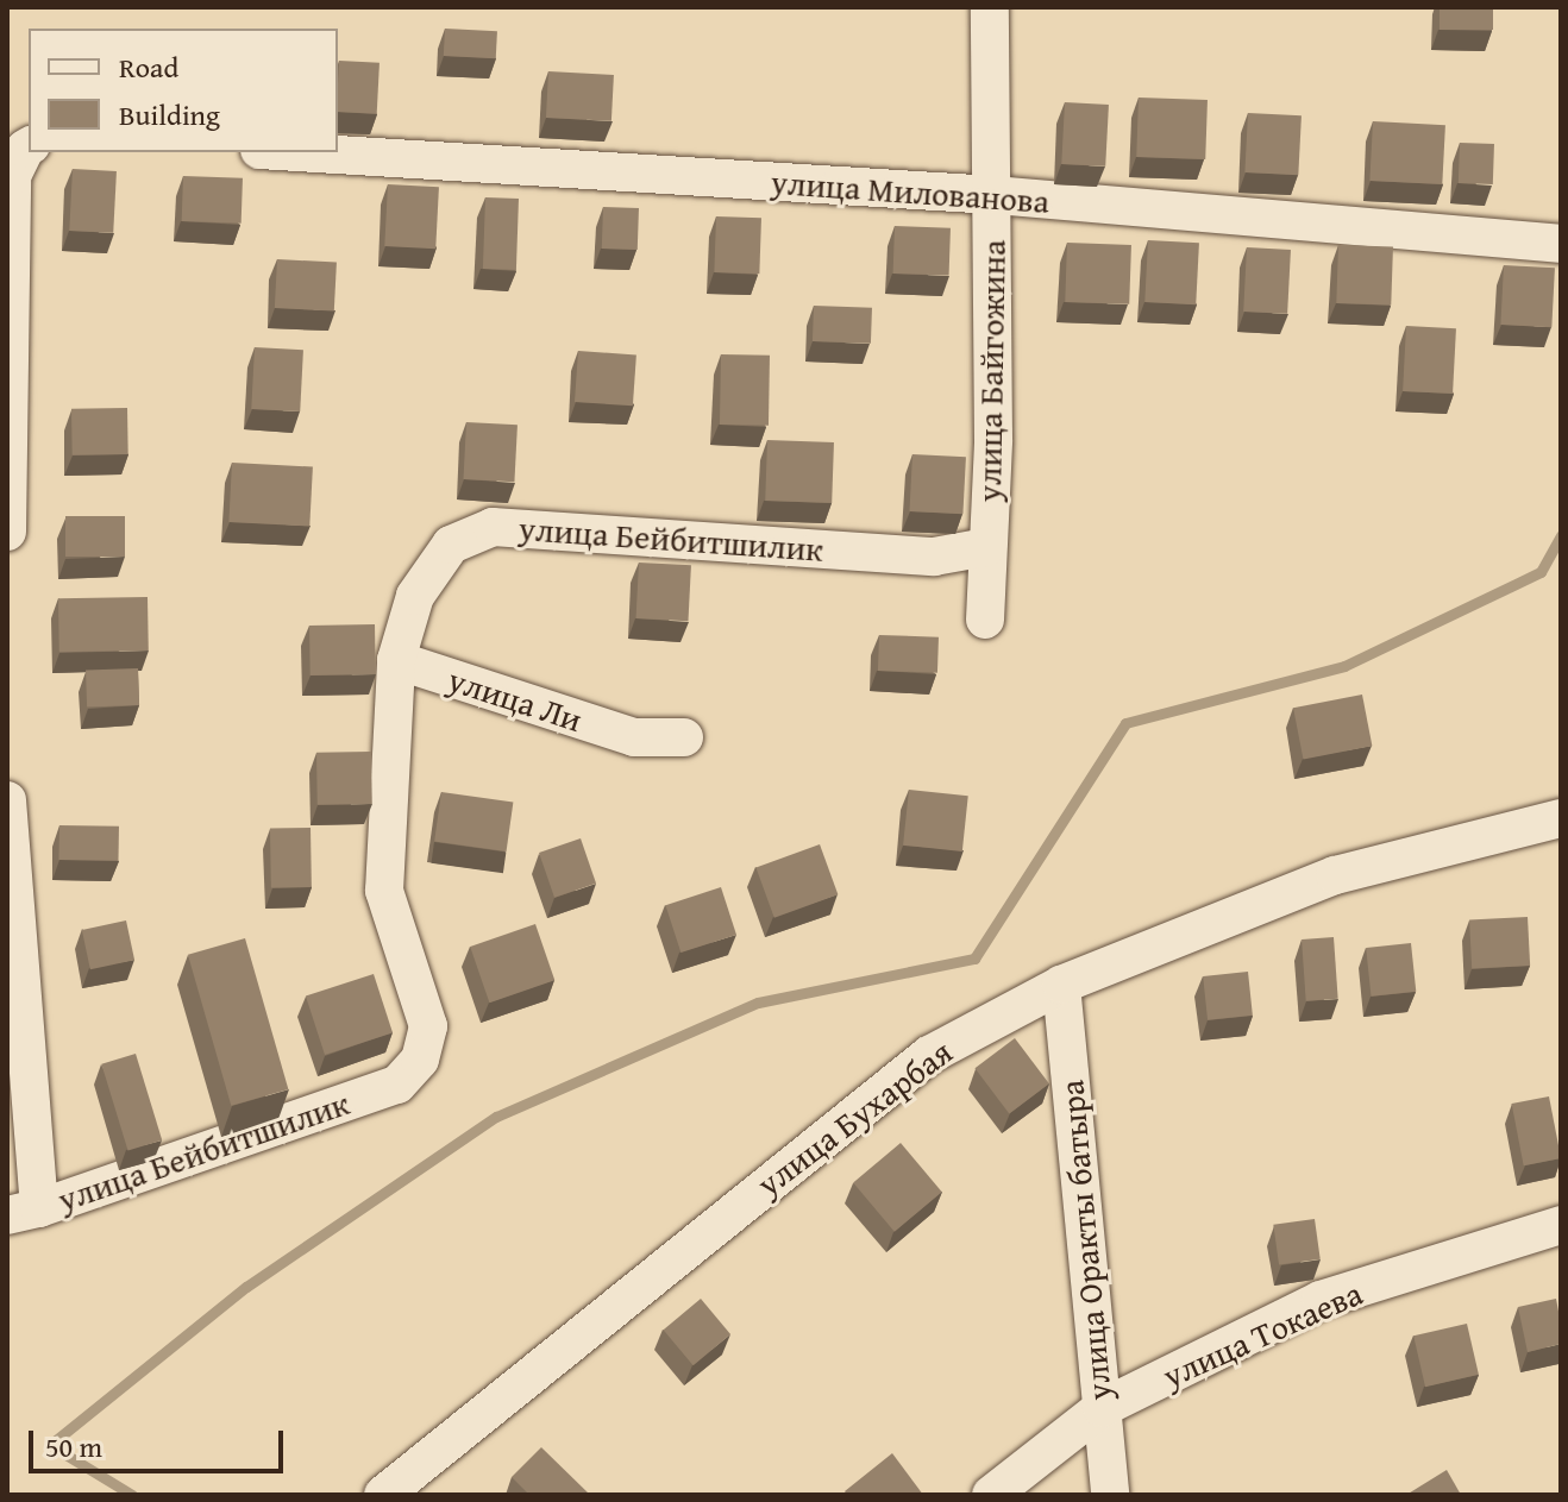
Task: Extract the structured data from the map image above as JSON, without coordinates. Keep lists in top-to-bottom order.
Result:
{
  "streets": {
    "street": [
      "улица Милованова",
      "улица Байгожина",
      "улица Бейбитшилик",
      "улица Ли",
      "улица Бухарбая",
      "улица Оракты батыра",
      "улица Токаева"
    ]
  },
  "crossings": [
    ["улица Милованова", "улица Байгожина"],
    ["улица Байгожина", "улица Бейбитшилик"],
    ["улица Бейбитшилик", "улица Ли"],
    ["улица Бухарбая", "улица Оракты батыра"],
    ["улица Оракты батыра", "улица Токаева"]
  ],
  "legend": ["Road", "Building"],
  "scale_bar": "50 m"
}
